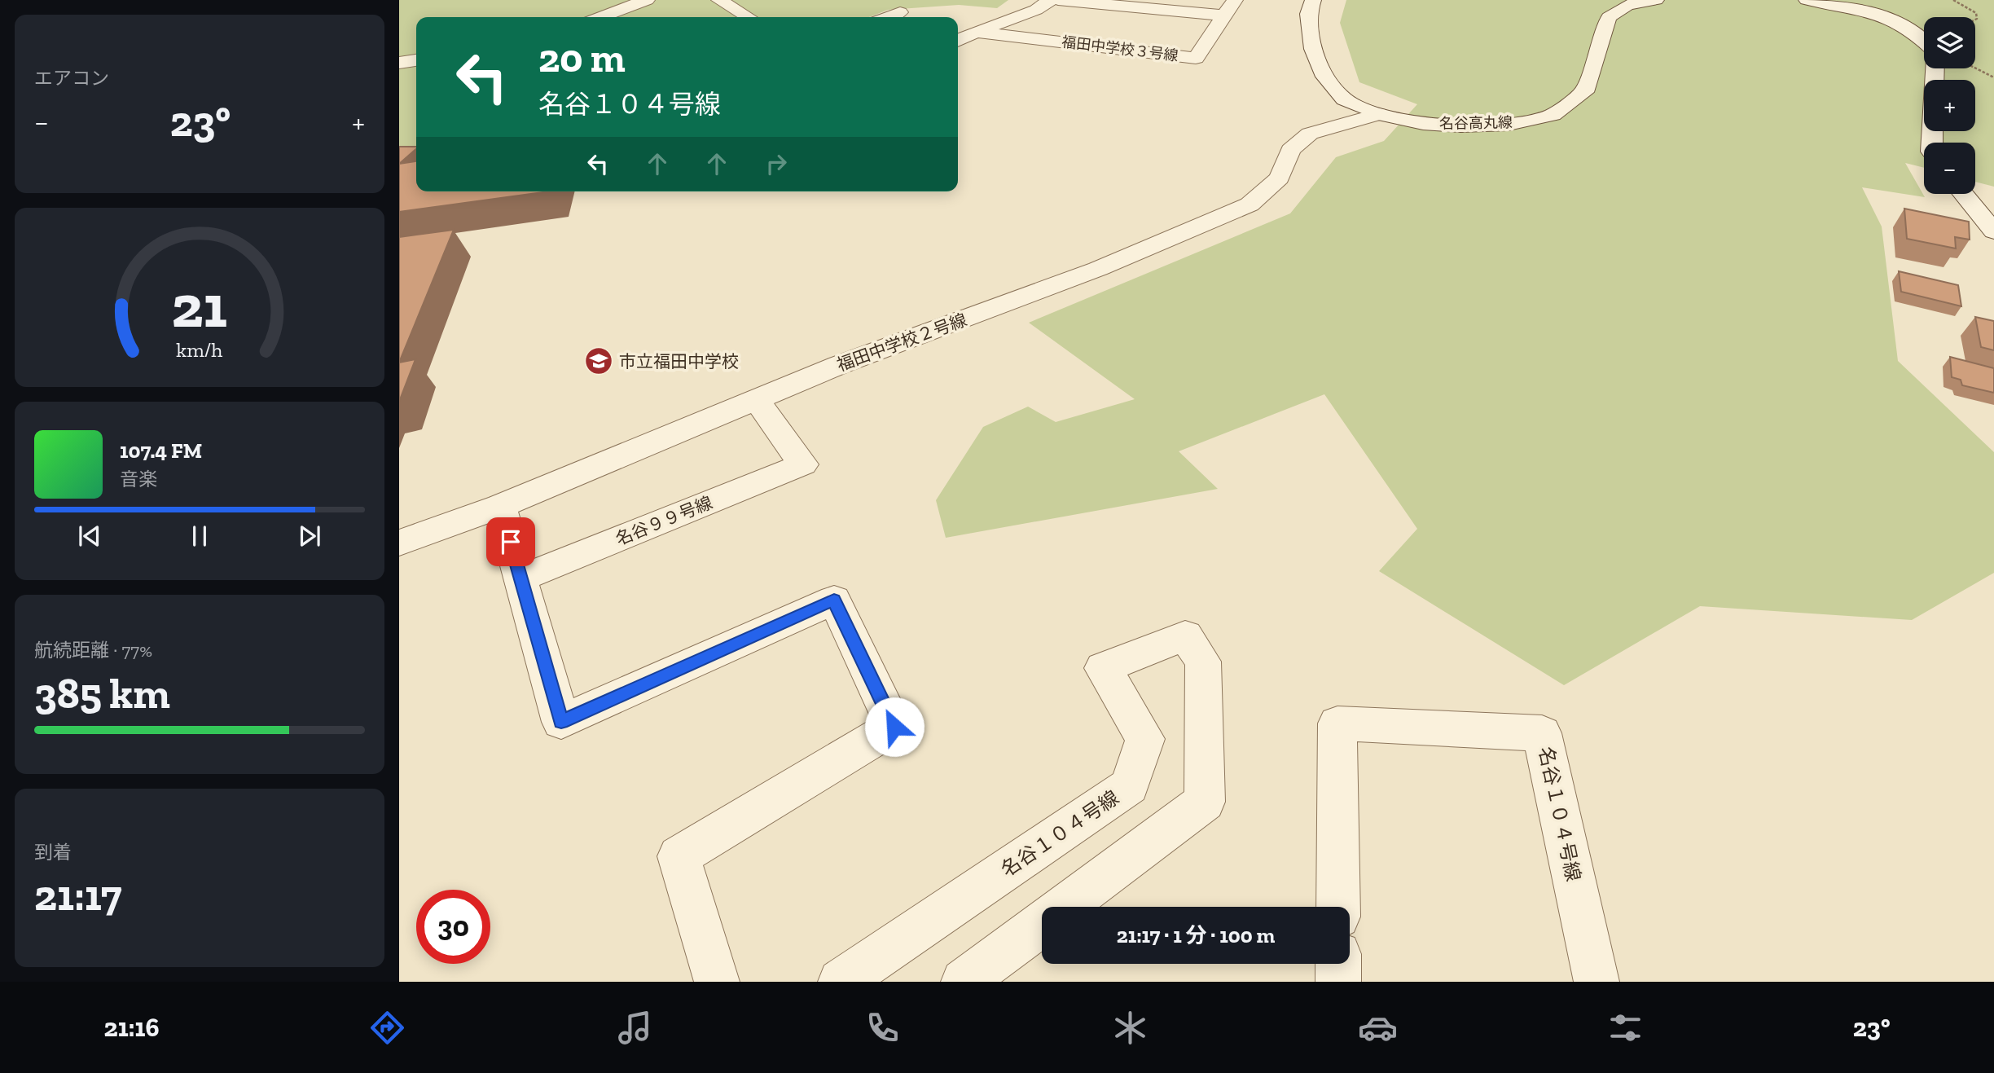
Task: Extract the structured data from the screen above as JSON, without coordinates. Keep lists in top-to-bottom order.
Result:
{
  "streets": {
    "street": [
      "福田中学校３号線",
      "名谷高丸線",
      "福田中学校２号線",
      "名谷９９号線",
      "名谷１０４号線"
    ]
  },
  "crossings": [
    ["名谷高丸線", "福田中学校２号線"],
    ["福田中学校２号線", "名谷９９号線"]
  ],
  "places": {
    "school or university": ["市立福田中学校"]
  },
  "page": {
    "tile": [
      "エアコン",
      ["航続距離 · 77%", "385 km"],
      ["到着", "21:17"]
    ],
    "map_buttons": ["+", "−"],
    "turn": ["20 m", "名谷１０４号線"],
    "heat": ["−", "23°", "+"],
    "song": ["107.4 FM", "音楽"],
    "limit": "30",
    "trip": "21:17 · 1 分 · 100 m",
    "tabs": ["21:16", "23°"],
    "gauge": ["21", "km/h"]
  }
}
